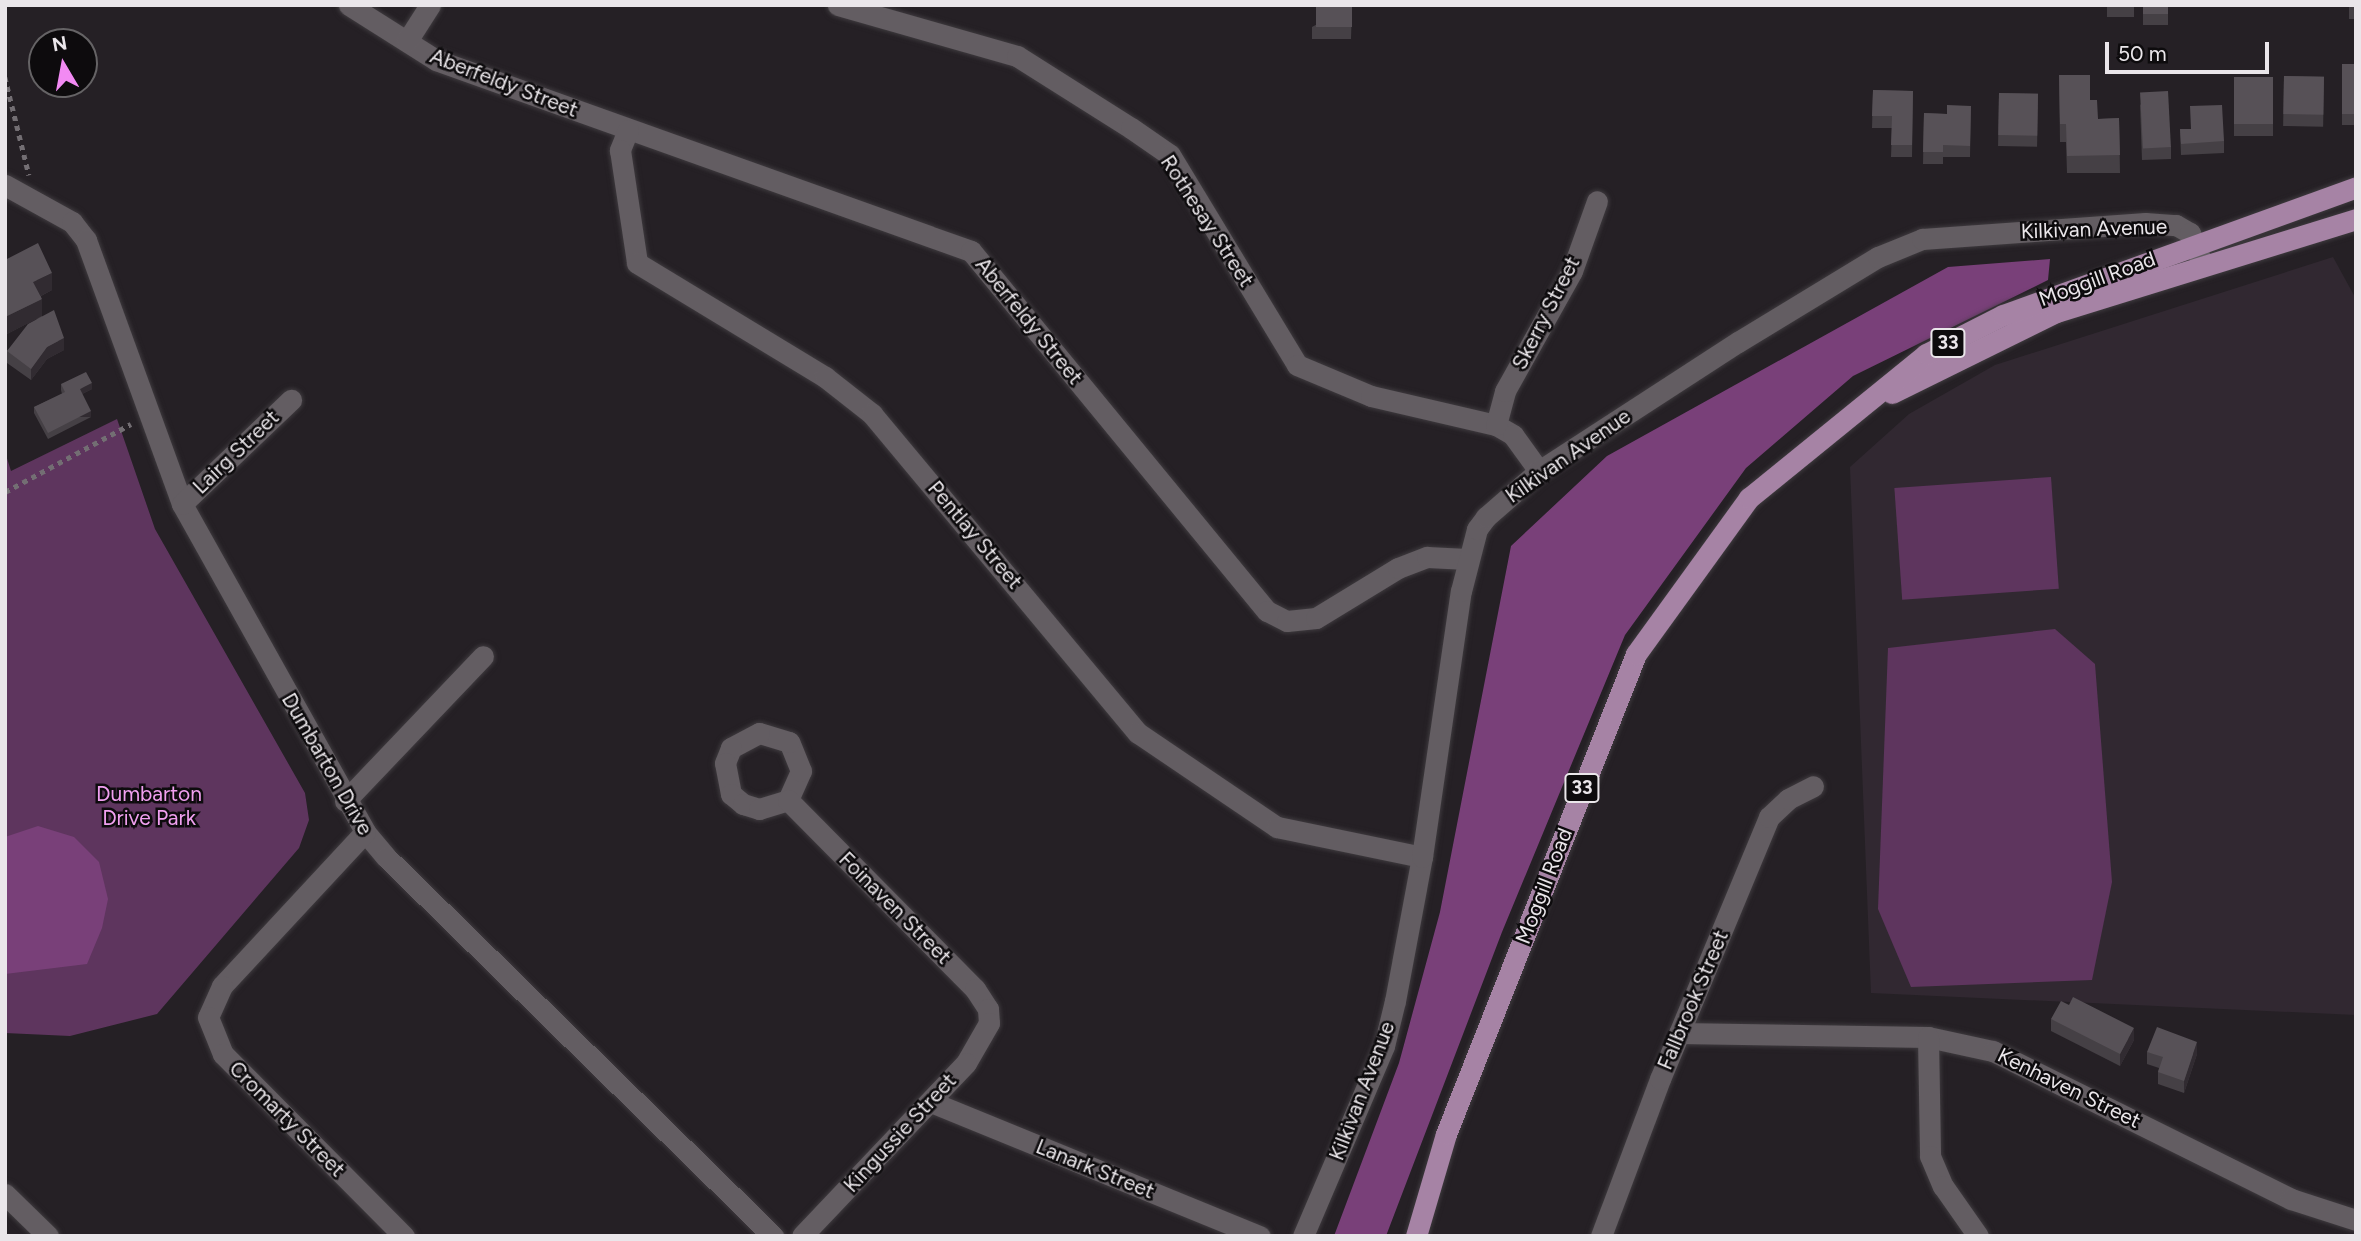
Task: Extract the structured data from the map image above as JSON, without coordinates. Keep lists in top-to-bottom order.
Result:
{
  "streets": {
    "main road": ["Moggill Road", "33"],
    "street": [
      "Aberfeldy Street",
      "Rothesay Street",
      "Kilkivan Avenue",
      "Skerry Street",
      "Lairg Street",
      "Pentlay Street",
      "Dumbarton Drive",
      "Foinaven Street",
      "Fallbrook Street",
      "Kenhaven Street",
      "Cromarty Street",
      "Kingussie Street",
      "Lanark Street"
    ]
  },
  "crossings": [
    ["Aberfeldy Street", "Kilkivan Avenue"],
    ["Aberfeldy Street", "Pentlay Street"],
    ["Rothesay Street", "Kilkivan Avenue"],
    ["Rothesay Street", "Skerry Street"],
    ["Kilkivan Avenue", "Moggill Road"],
    ["Kilkivan Avenue", "Pentlay Street"],
    ["Lairg Street", "Dumbarton Drive"],
    ["Dumbarton Drive", "Cromarty Street"],
    ["Foinaven Street", "Kingussie Street"],
    ["Fallbrook Street", "Kenhaven Street"],
    ["Kingussie Street", "Lanark Street"]
  ],
  "parks": ["Dumbarton Drive Park"],
  "scale_bar": "50 m",
  "north": "top"
}
